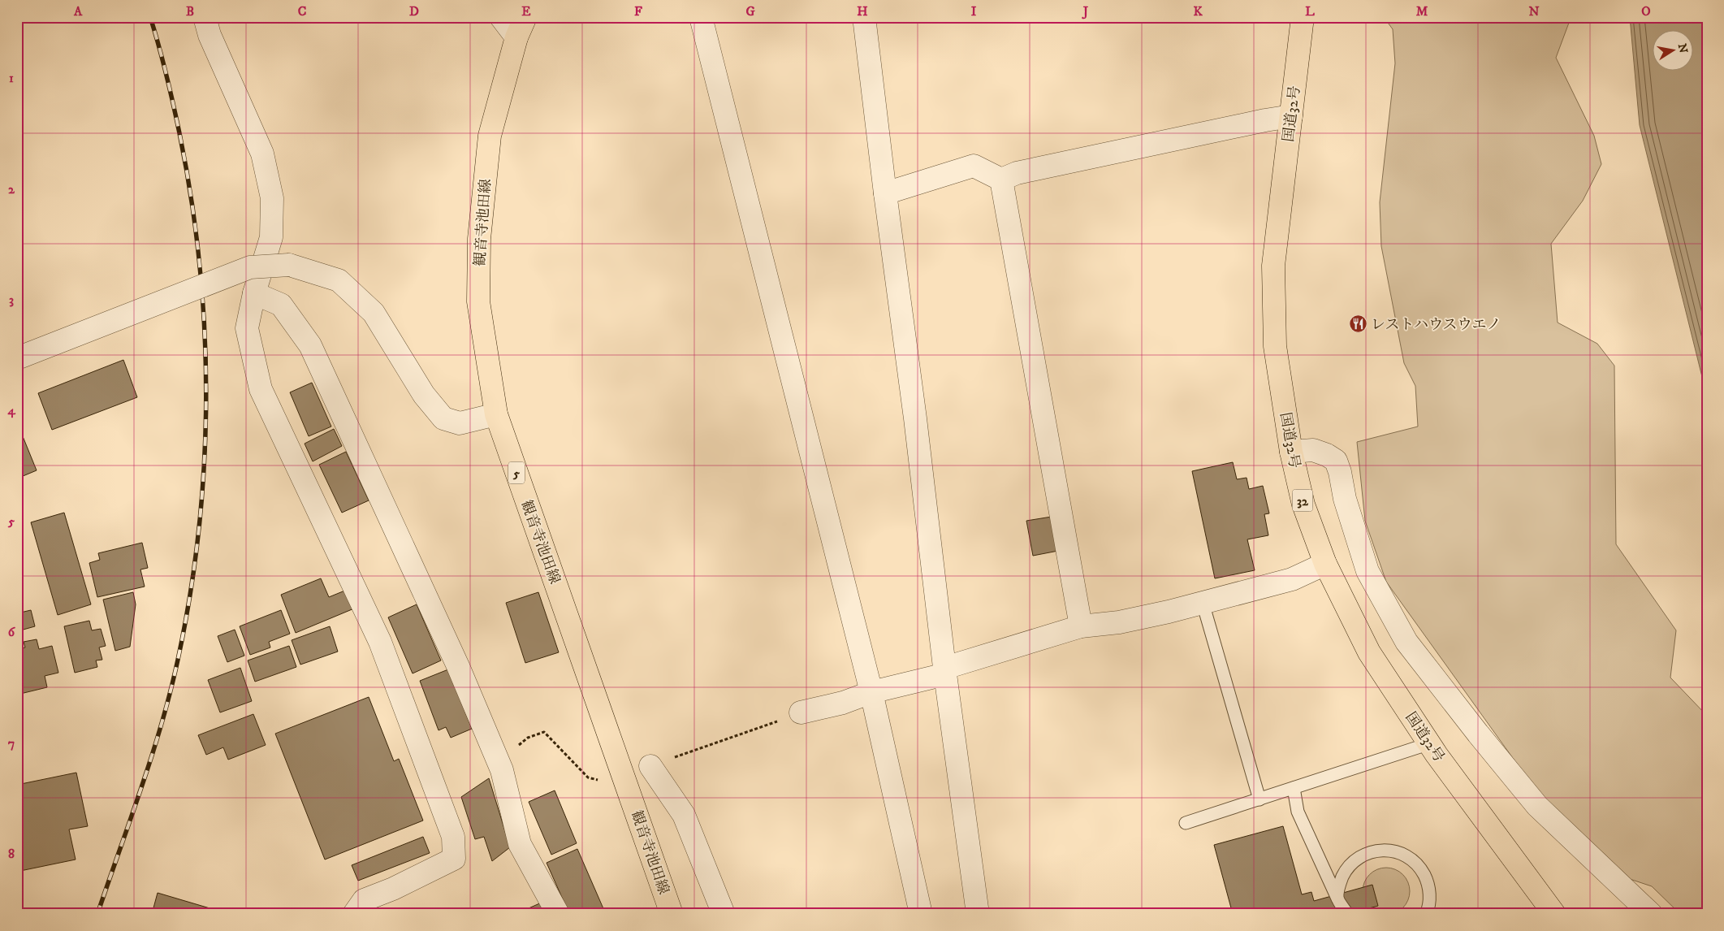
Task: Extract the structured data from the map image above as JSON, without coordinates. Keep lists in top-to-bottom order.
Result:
{
  "streets": {
    "main road": [
      "国道32号",
      "観音寺池田線",
      "5",
      "32"
    ]
  },
  "places": {
    "restaurant": ["レストハウスウエノ"]
  },
  "north": "right",
  "grid": {
    "columns": [
      "A",
      "B",
      "C",
      "D",
      "E",
      "F",
      "G",
      "H",
      "I",
      "J",
      "K",
      "L",
      "M",
      "N",
      "O"
    ],
    "rows": [
      "1",
      "2",
      "3",
      "4",
      "5",
      "6",
      "7",
      "8"
    ]
  }
}
